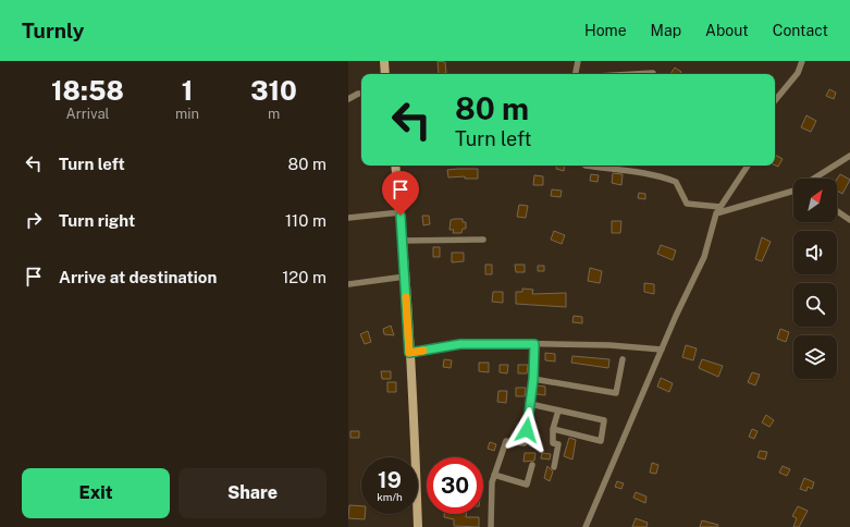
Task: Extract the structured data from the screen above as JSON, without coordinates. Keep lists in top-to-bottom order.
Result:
{
  "north": "top right",
  "page": {
    "header": "Turnly",
    "nav": [
      "Home",
      "Map",
      "About",
      "Contact"
    ],
    "eta": [
      "18:58",
      "Arrival",
      "1",
      "min",
      "310",
      "m"
    ],
    "turn": ["80 m", "Turn left"],
    "list": [
      {
        "name": "Turn left",
        "value": "80 m"
      },
      {
        "name": "Turn right",
        "value": "110 m"
      },
      {
        "name": "Arrive at destination",
        "value": "120 m"
      }
    ],
    "speed": "19 km/h",
    "limit": "30",
    "buttons": ["Exit", "Share"]
  }
}
